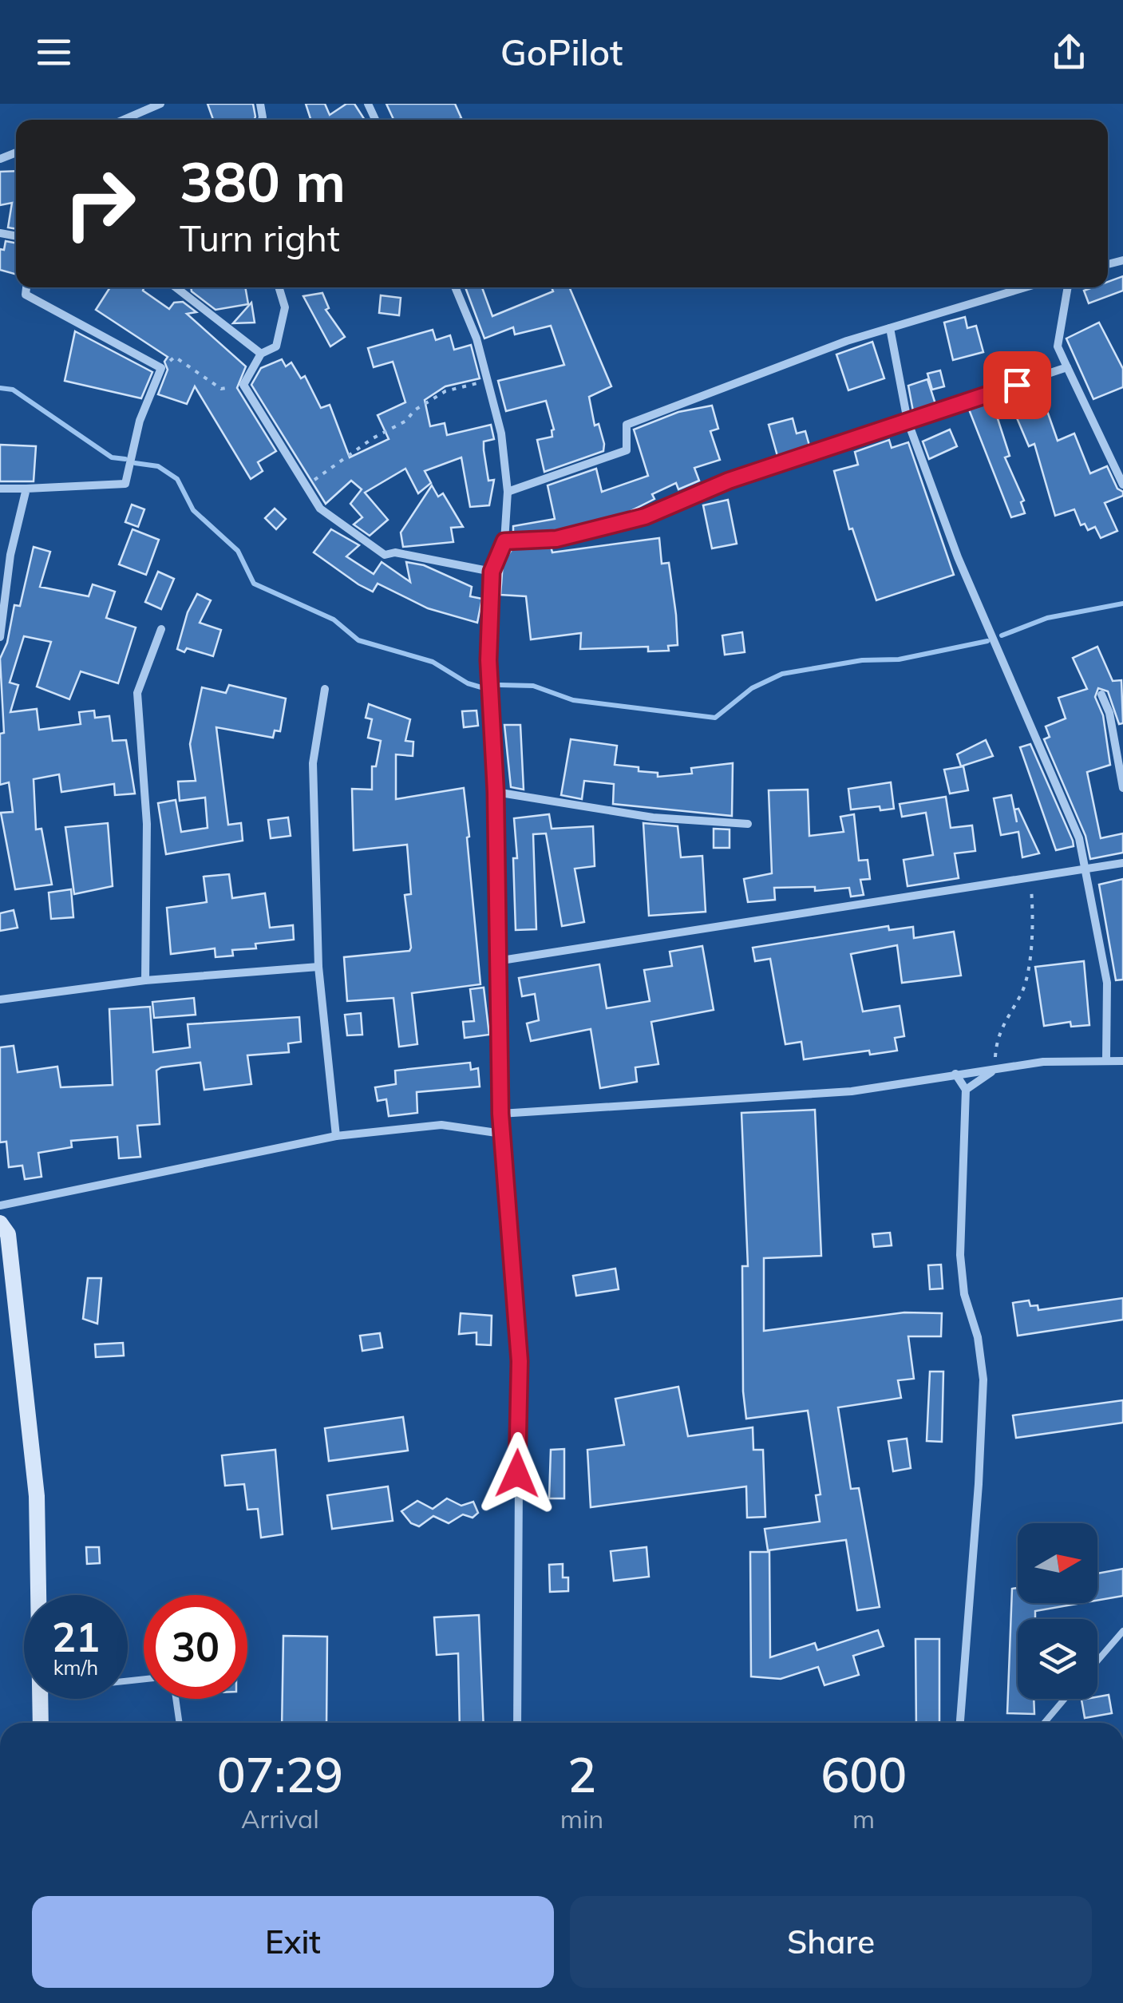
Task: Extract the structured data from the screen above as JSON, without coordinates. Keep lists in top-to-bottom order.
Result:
{
  "north": "right",
  "page": {
    "header": "GoPilot",
    "turn": ["380 m", "Turn right"],
    "speed": "21 km/h",
    "limit": "30",
    "eta": [
      "07:29",
      "Arrival",
      "2",
      "min",
      "600",
      "m"
    ],
    "buttons": ["Exit", "Share"]
  }
}
